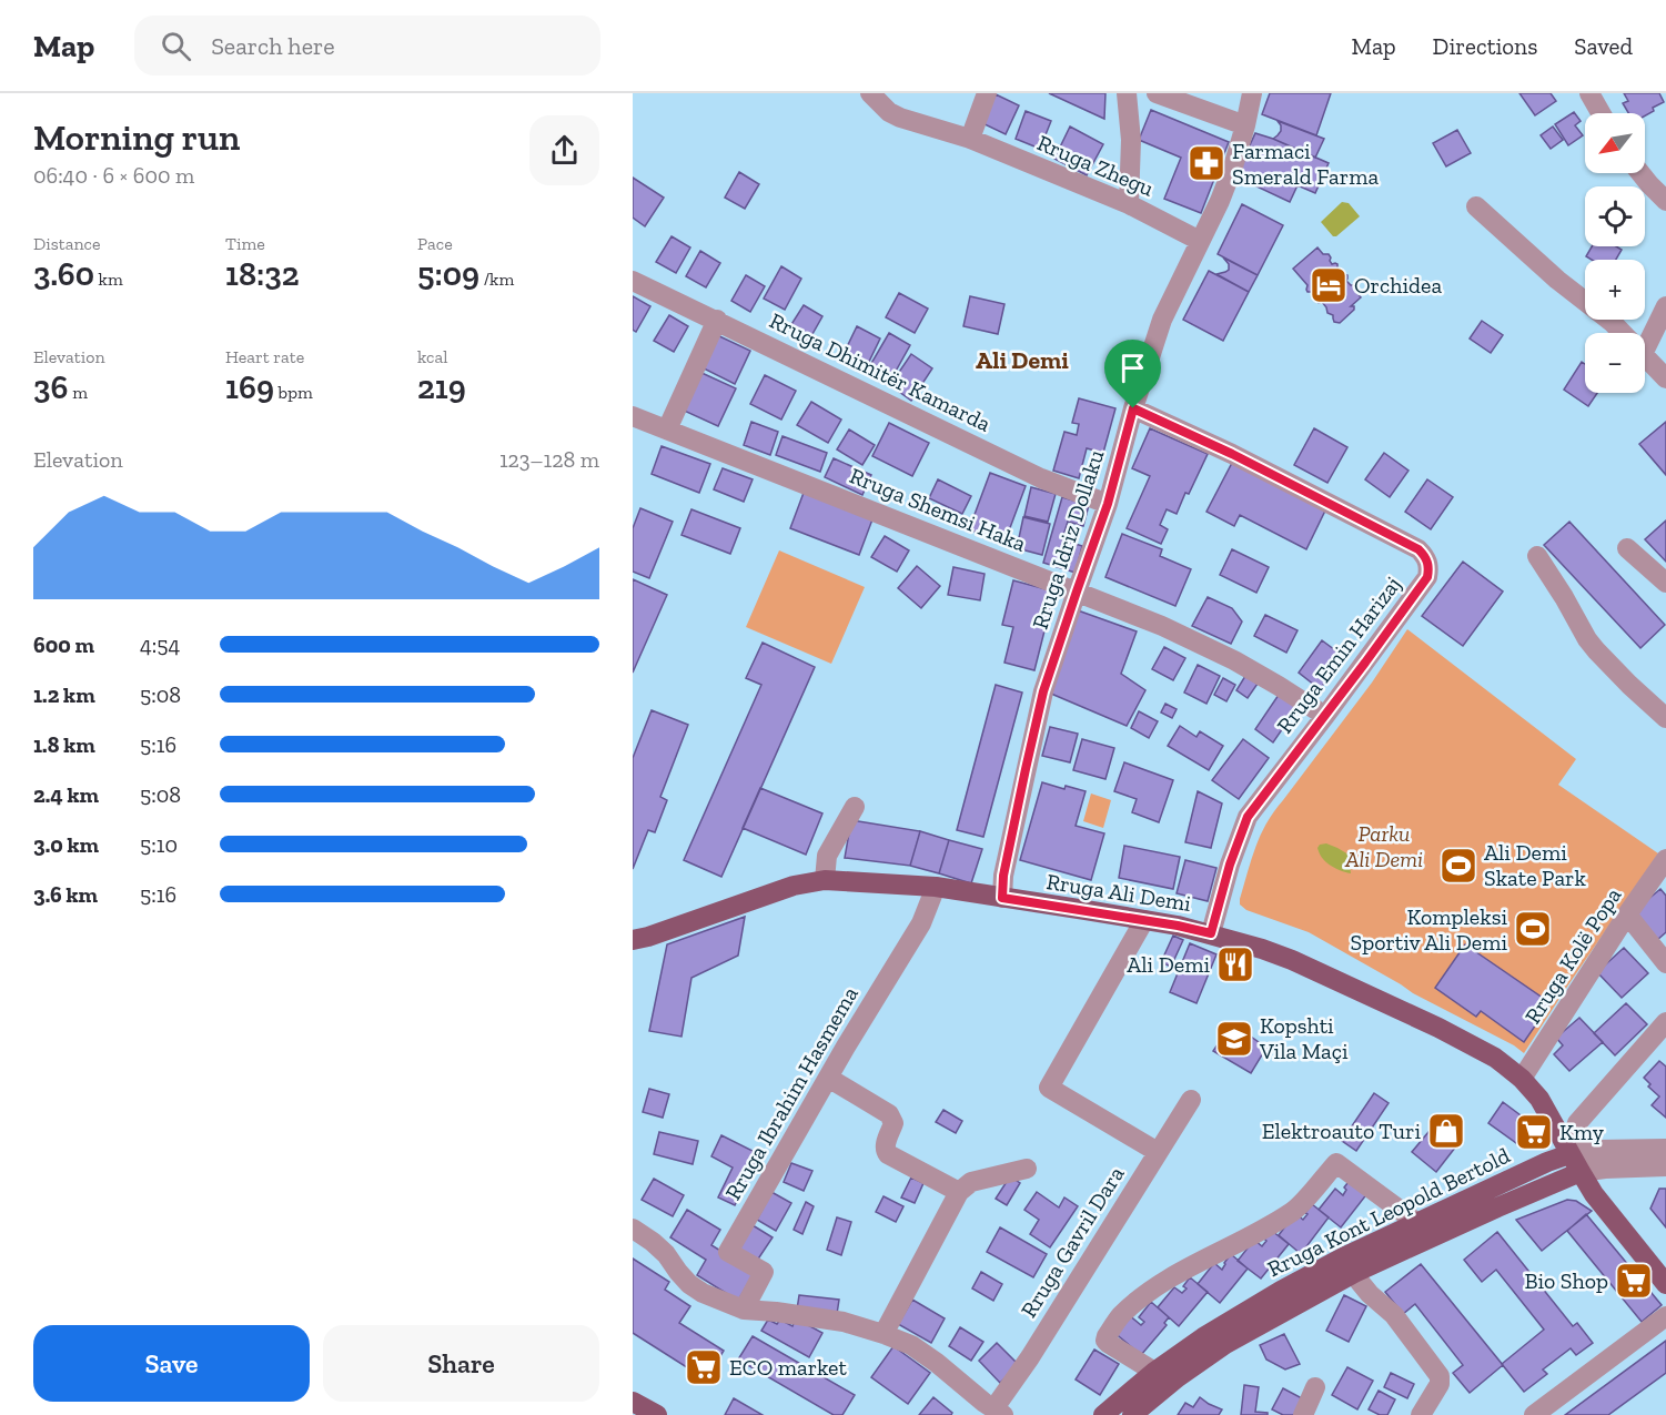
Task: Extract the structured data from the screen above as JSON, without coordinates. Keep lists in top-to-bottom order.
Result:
{
  "streets": {
    "main road": ["Rruga Ali Demi", "Rruga Kont Leopold Bertold"],
    "street": [
      "Rruga Zhegu",
      "Rruga Dhimitër Kamarda",
      "Rruga Shemsi Haka",
      "Rruga Idriz Dollaku",
      "Rruga Emin Harizaj",
      "Rruga Kolë Popa",
      "Rruga Ibrahim Hasmema",
      "Rruga Gavril Dara"
    ]
  },
  "crossings": [
    ["Rruga Zhegu", "Rruga Idriz Dollaku"],
    ["Rruga Dhimitër Kamarda", "Rruga Idriz Dollaku"],
    ["Rruga Shemsi Haka", "Rruga Idriz Dollaku"],
    ["Rruga Shemsi Haka", "Rruga Emin Harizaj"],
    ["Rruga Idriz Dollaku", "Rruga Emin Harizaj"],
    ["Rruga Idriz Dollaku", "Rruga Ali Demi"],
    ["Rruga Emin Harizaj", "Rruga Ali Demi"],
    ["Rruga Ali Demi", "Rruga Kolë Popa"],
    ["Rruga Ali Demi", "Rruga Ibrahim Hasmema"],
    ["Rruga Ali Demi", "Rruga Kont Leopold Bertold"]
  ],
  "districts": ["Ali Demi"],
  "parks": ["Parku Ali Demi"],
  "places": {
    "pharmacy": ["Farmaci Smerald Farma"],
    "hotel": ["Orchidea"],
    "sports": ["Ali Demi Skate Park", "Kompleksi Sportiv Ali Demi"],
    "restaurant": ["Ali Demi"],
    "school or university": ["Kopshti Vila Maçi"],
    "shop": ["Elektroauto Turi"],
    "supermarket": ["Kmy", "Bio Shop", "ECO market"]
  },
  "north": "bottom left",
  "page": {
    "header": "Map",
    "search": "Search here",
    "nav": ["Map", "Directions", "Saved"],
    "heading": ["Morning run", "06:40 · 6 × 600 m"],
    "map_buttons": ["+", "−"],
    "stats": [
      ["Distance", "3.60 km"],
      ["Time", "18:32"],
      ["Pace", "5:09 /km"],
      ["Elevation", "36 m"],
      ["Heart rate", "169 bpm"],
      ["kcal", "219"]
    ],
    "chart": ["Elevation", "123–128 m"],
    "list": [
      {
        "name": "600 m",
        "note": "4:54"
      },
      {
        "name": "1.2 km",
        "note": "5:08"
      },
      {
        "name": "1.8 km",
        "note": "5:16"
      },
      {
        "name": "2.4 km",
        "note": "5:08"
      },
      {
        "name": "3.0 km",
        "note": "5:10"
      },
      {
        "name": "3.6 km",
        "note": "5:16"
      }
    ],
    "buttons": ["Save", "Share"]
  }
}
